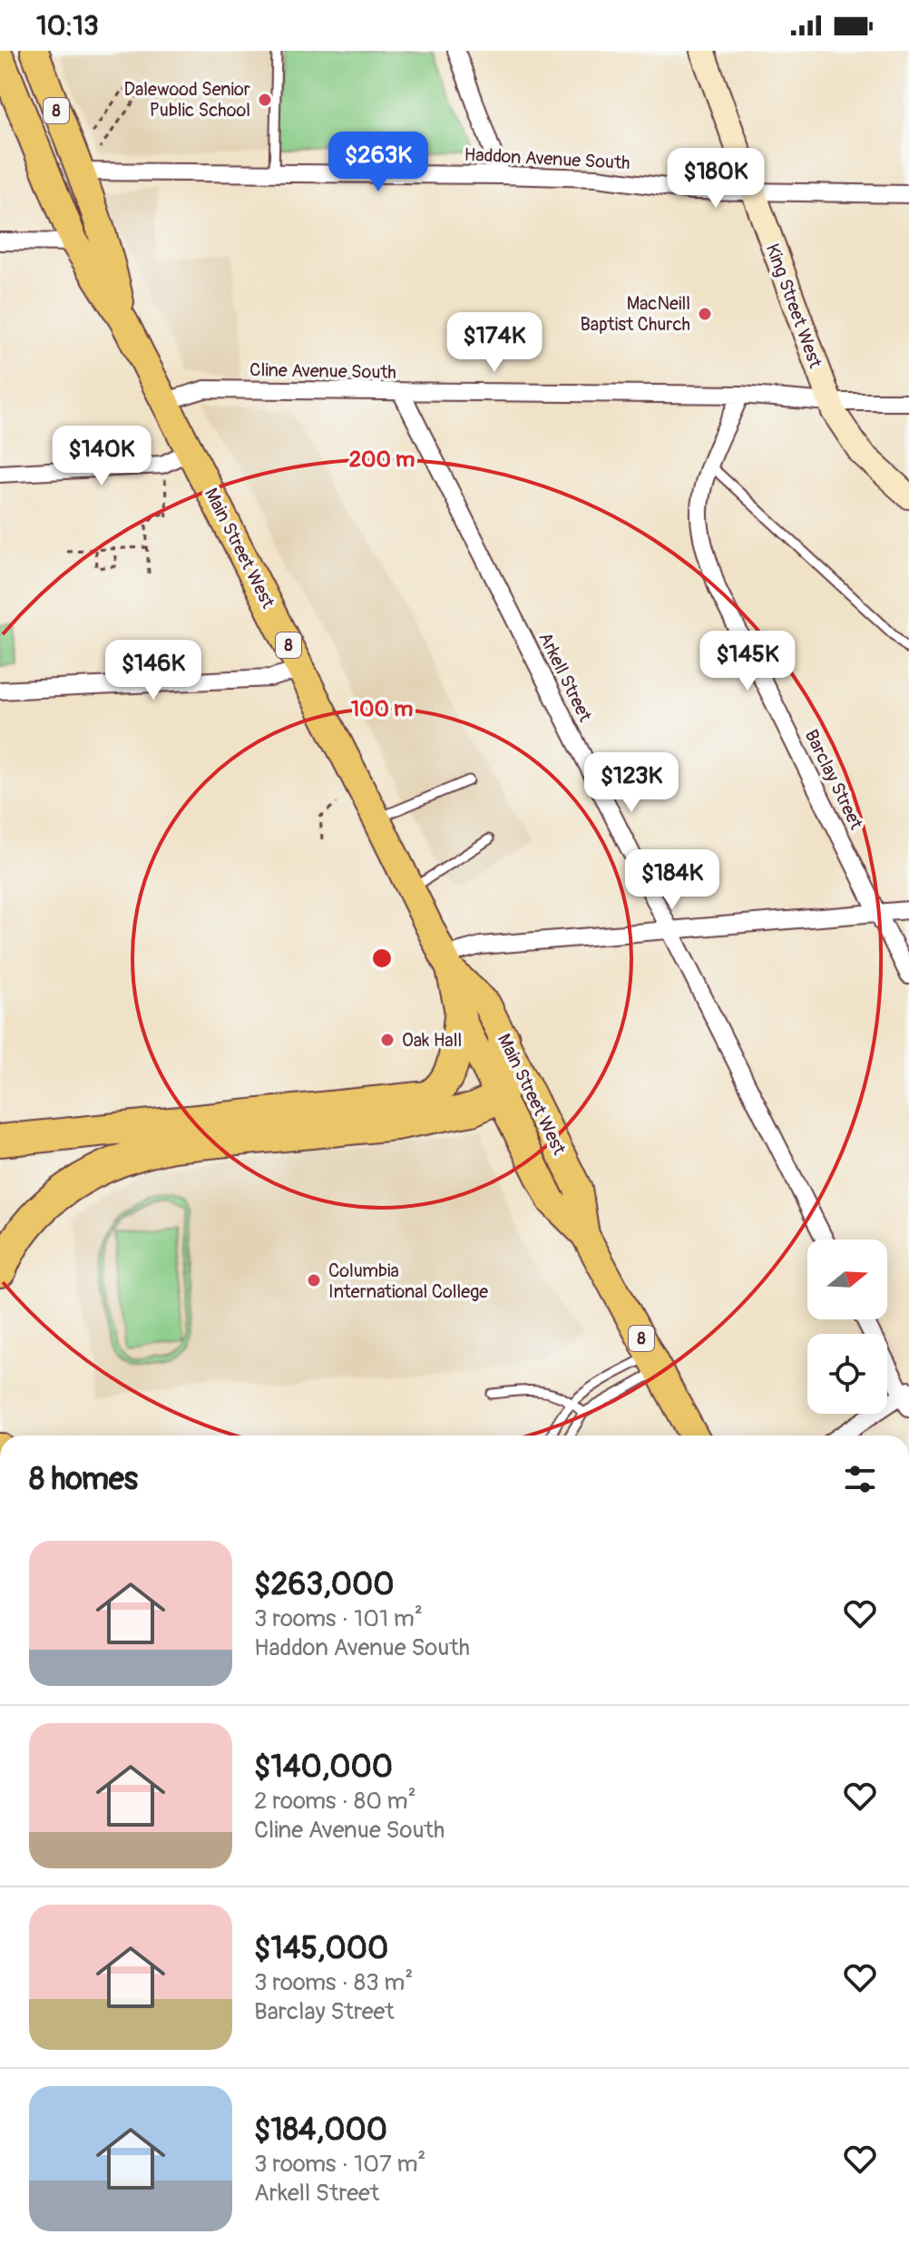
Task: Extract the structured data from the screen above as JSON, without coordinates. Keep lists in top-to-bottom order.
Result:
{
  "streets": {
    "main road": ["8", "Main Street West"],
    "street": [
      "Haddon Avenue South",
      "King Street West",
      "Cline Avenue South",
      "Arkell Street",
      "Barclay Street"
    ]
  },
  "crossings": [
    ["Haddon Avenue South", "King Street West"],
    ["Haddon Avenue South", "Main Street West"],
    ["King Street West", "Cline Avenue South"],
    ["Cline Avenue South", "Main Street West"],
    ["Cline Avenue South", "Arkell Street"],
    ["Cline Avenue South", "Barclay Street"]
  ],
  "places": [
    "Dalewood Senior Public School",
    "MacNeill Baptist Church",
    "Oak Hall",
    "Columbia International College"
  ],
  "north": "right",
  "page": {
    "status": "10:13",
    "price": [
      "$263K",
      "$180K",
      "$174K",
      "$140K",
      "$145K",
      "$146K",
      "$123K",
      "$184K"
    ],
    "heading": "8 homes",
    "list": [
      {
        "name": "$263,000",
        "note": "3 rooms · 101 m² · Haddon Avenue South"
      },
      {
        "name": "$140,000",
        "note": "2 rooms · 80 m² · Cline Avenue South"
      },
      {
        "name": "$145,000",
        "note": "3 rooms · 83 m² · Barclay Street"
      },
      {
        "name": "$184,000",
        "note": "3 rooms · 107 m² · Arkell Street"
      }
    ]
  },
  "rings": ["200 m", "100 m"]
}
